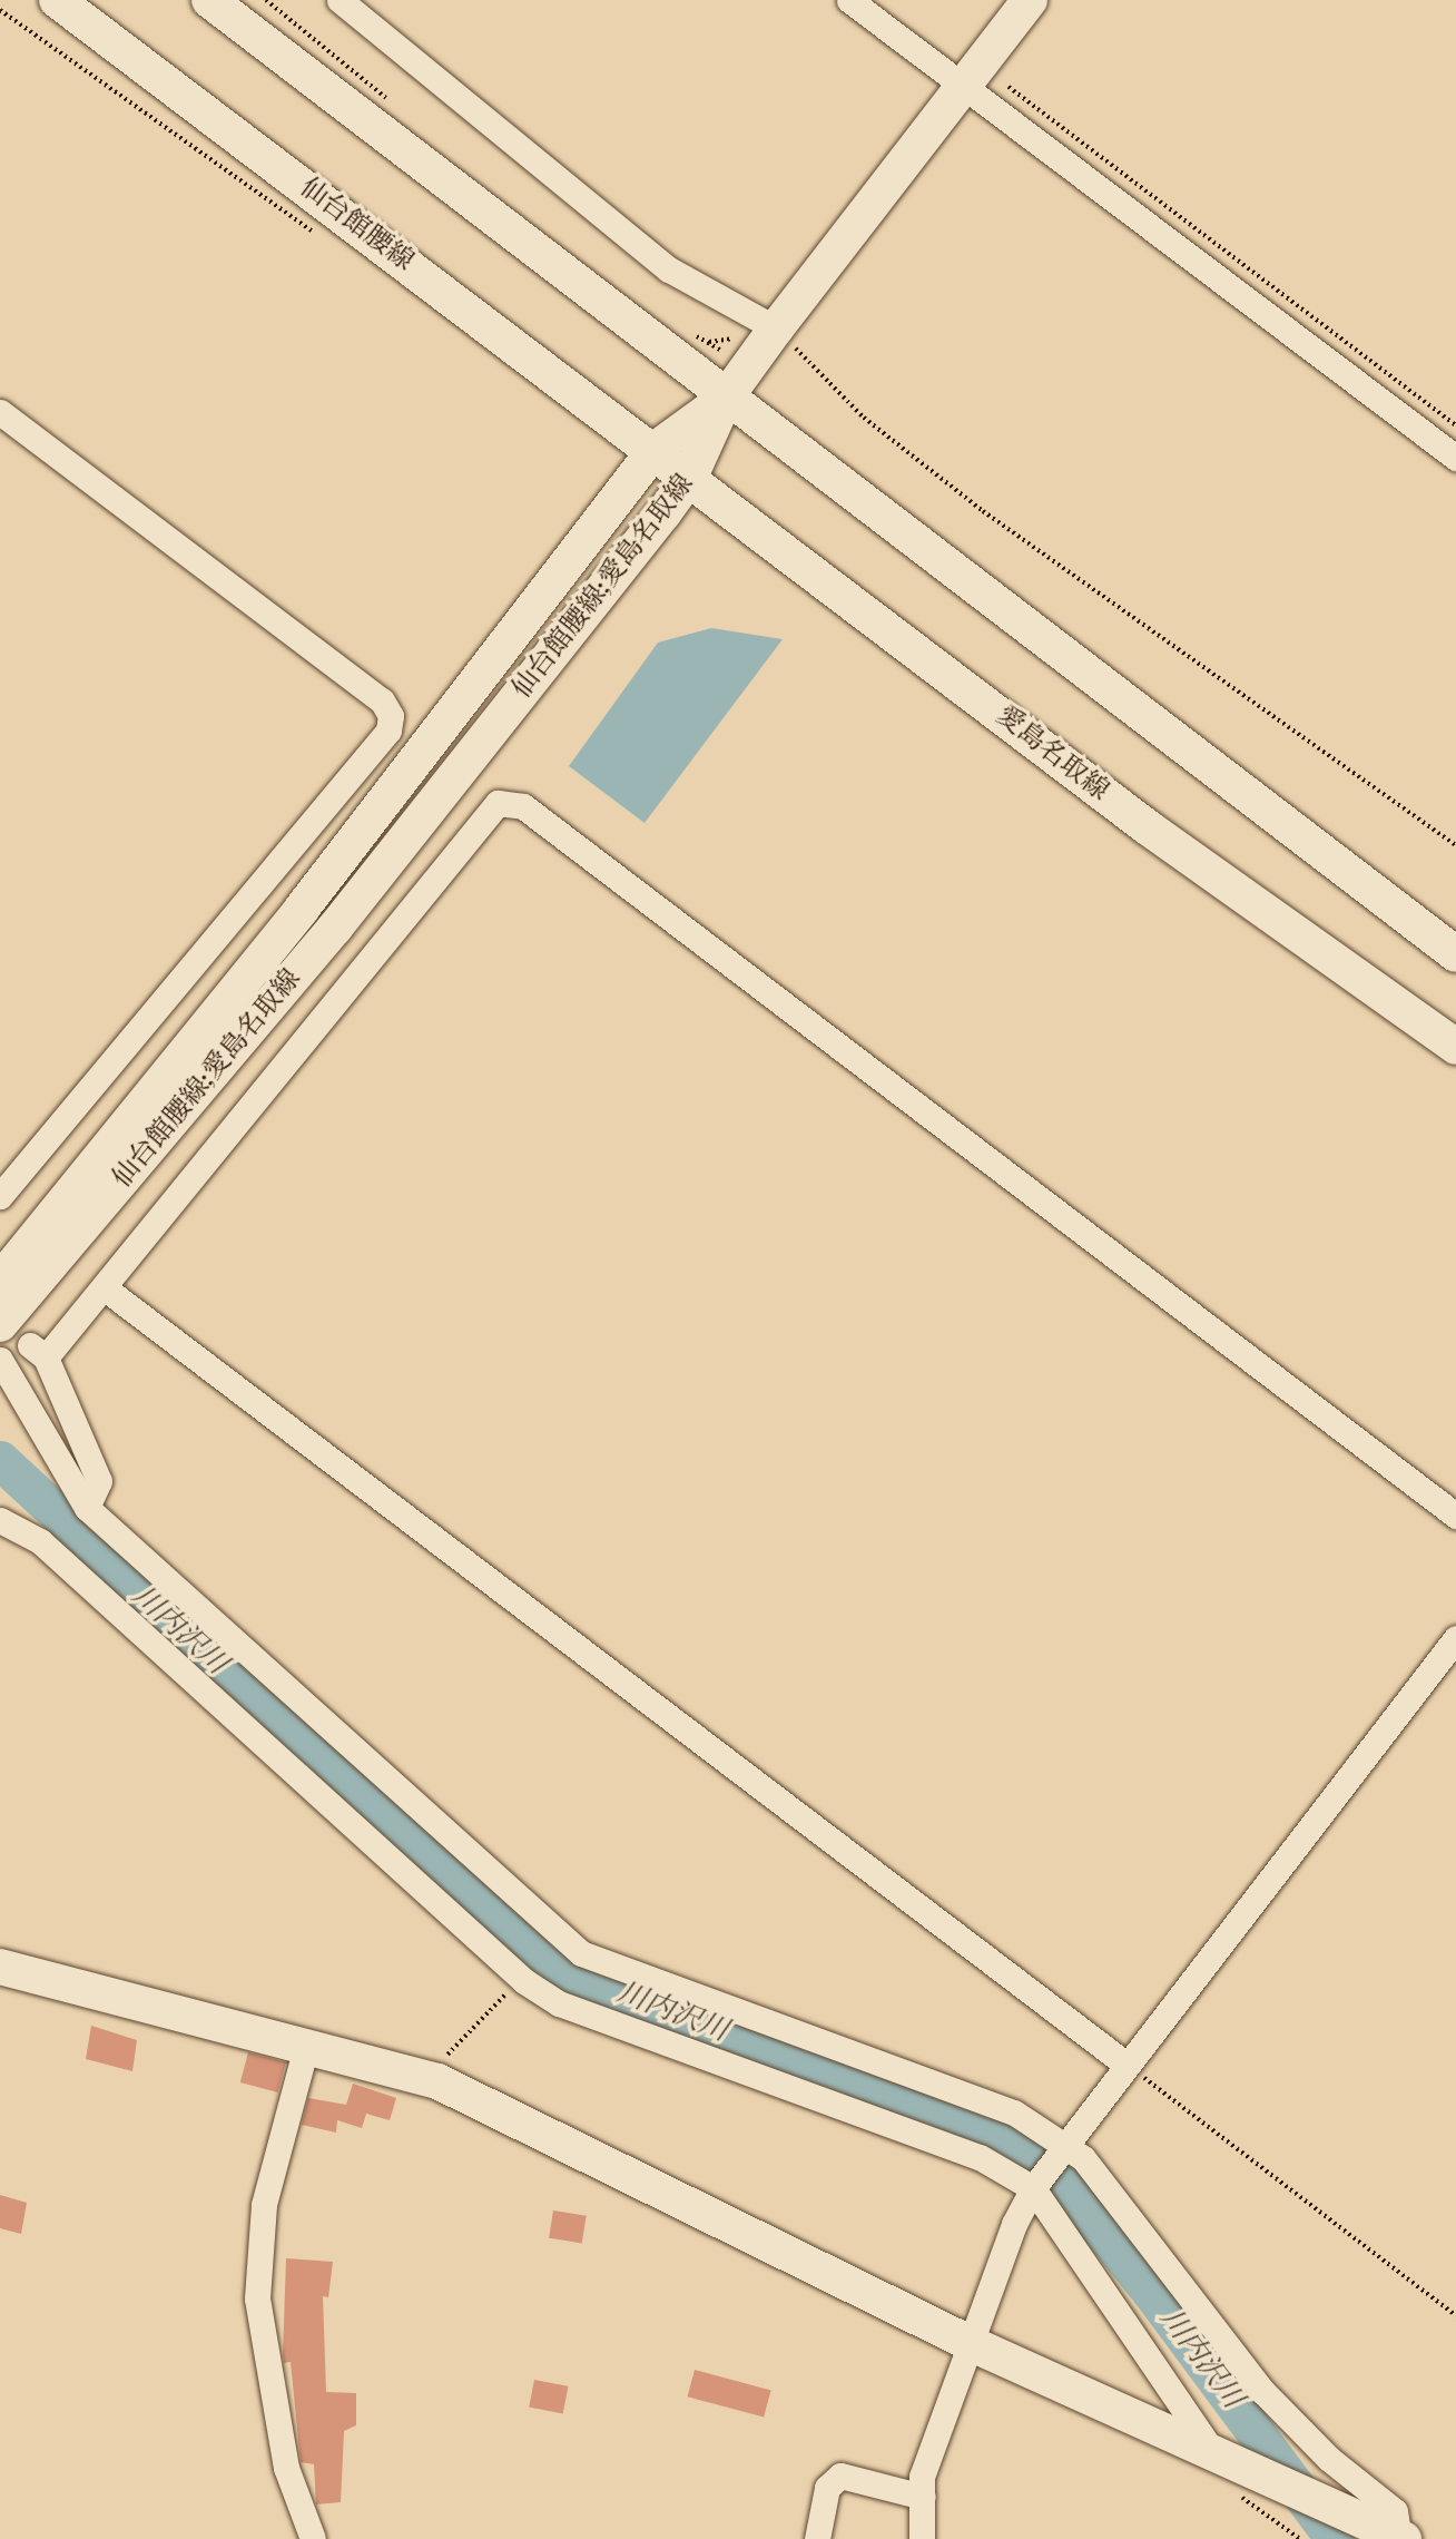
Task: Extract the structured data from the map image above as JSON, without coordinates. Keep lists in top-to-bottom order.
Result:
{
  "streets": {
    "main road": ["仙台館腰線", "仙台館腰線;愛島名取線", "愛島名取線"]
  },
  "crossings": [
    ["仙台館腰線", "仙台館腰線;愛島名取線"],
    ["仙台館腰線", "愛島名取線"],
    ["仙台館腰線;愛島名取線", "愛島名取線"]
  ],
  "water": ["川内沢川"]
}
